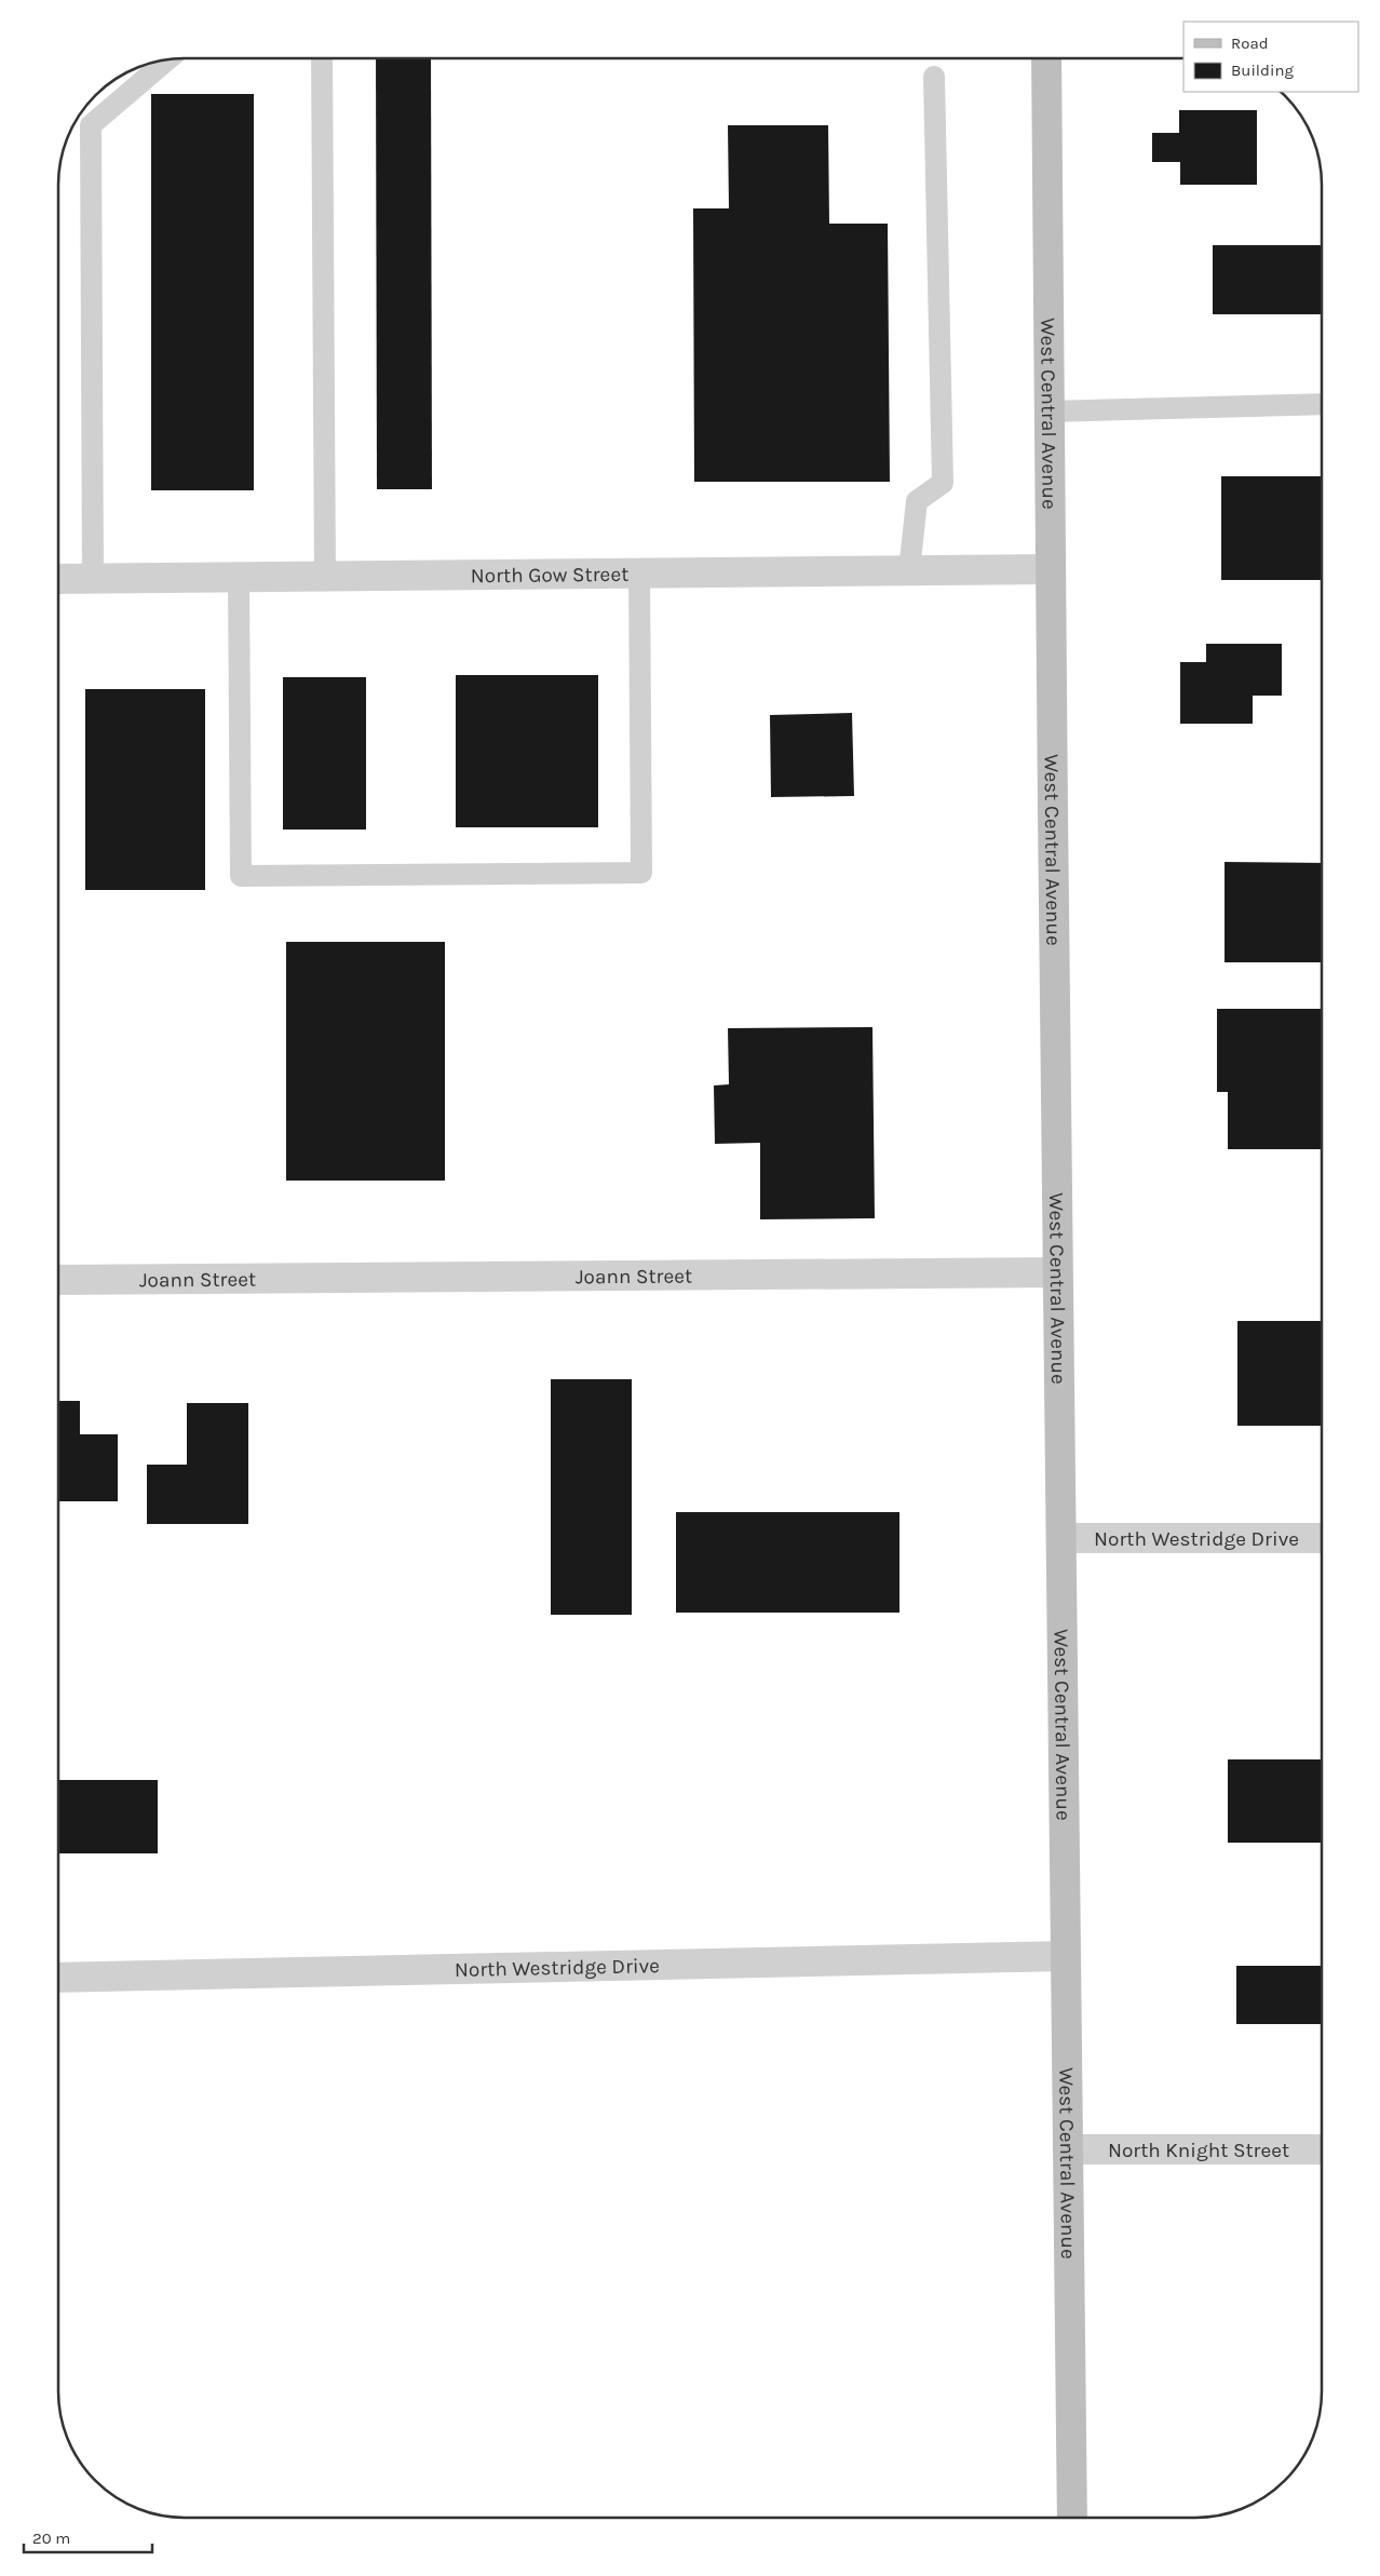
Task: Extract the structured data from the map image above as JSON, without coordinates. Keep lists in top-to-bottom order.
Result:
{
  "streets": {
    "main road": ["West Central Avenue"],
    "street": [
      "North Gow Street",
      "Joann Street",
      "North Westridge Drive",
      "North Knight Street"
    ]
  },
  "crossings": [
    ["West Central Avenue", "North Gow Street"],
    ["West Central Avenue", "Joann Street"],
    ["West Central Avenue", "North Westridge Drive"],
    ["West Central Avenue", "North Knight Street"]
  ],
  "legend": ["Road", "Building"],
  "scale_bar": "20 m"
}
